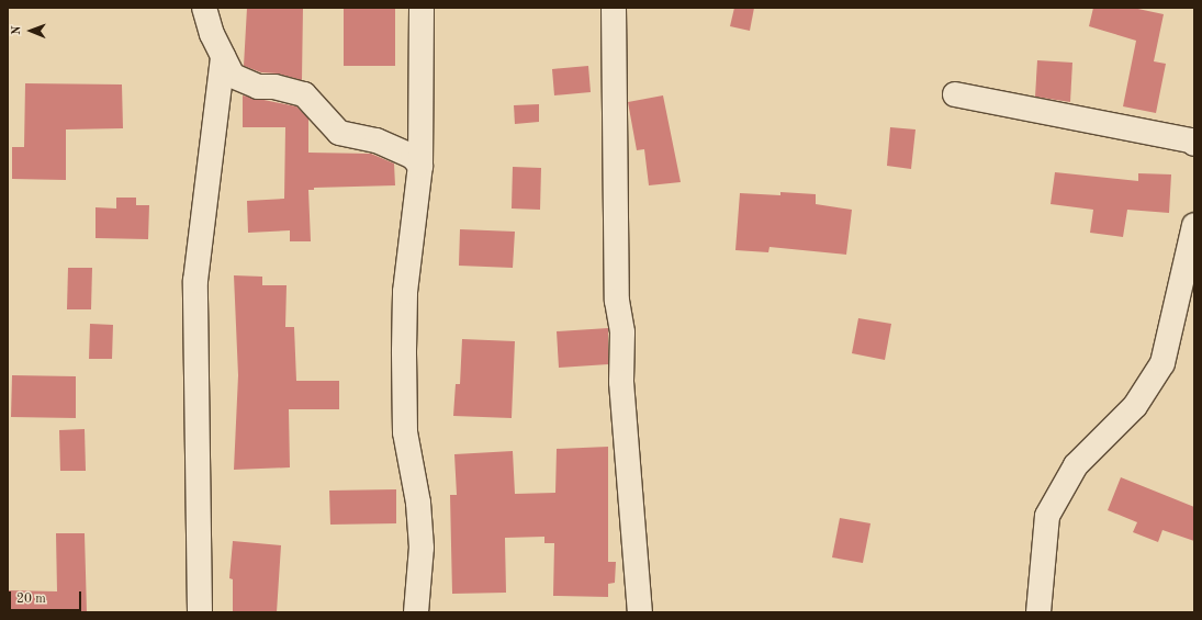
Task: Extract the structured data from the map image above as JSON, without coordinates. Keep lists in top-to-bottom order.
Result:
{
  "scale_bar": "20 m",
  "north": "left"
}
